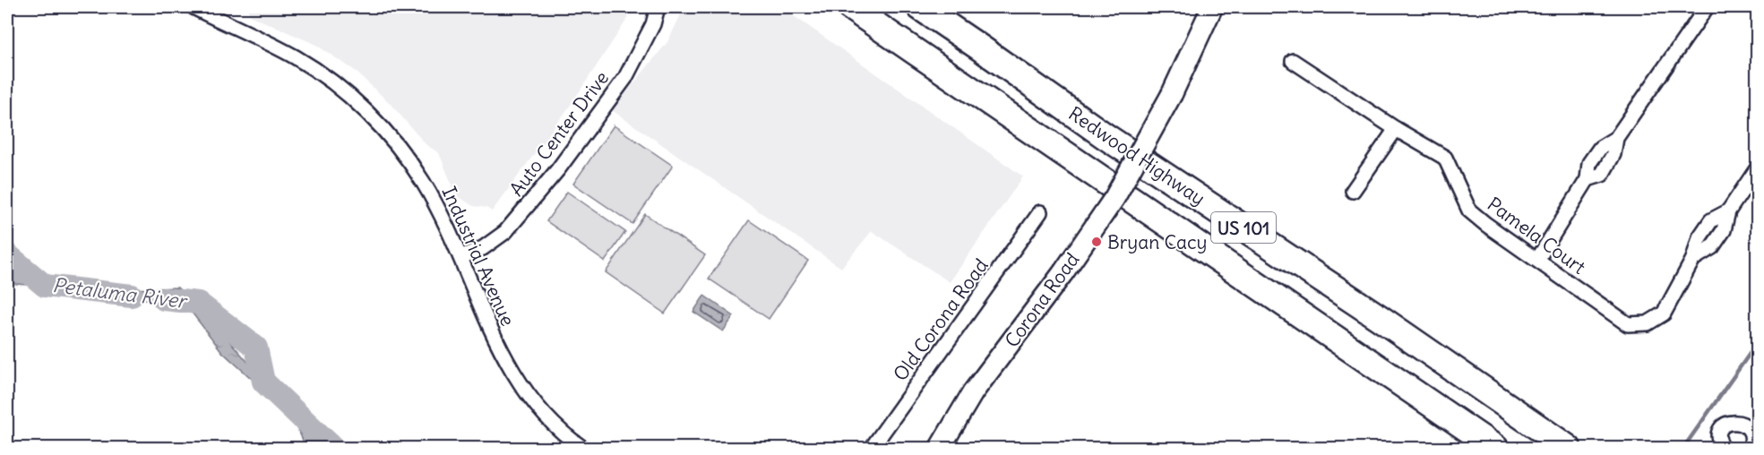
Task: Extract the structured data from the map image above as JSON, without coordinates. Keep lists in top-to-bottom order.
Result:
{
  "streets": {
    "highway": ["Redwood Highway", "US 101"],
    "main road": ["Corona Road"],
    "street": [
      "Auto Center Drive",
      "Pamela Court",
      "Industrial Avenue",
      "Old Corona Road"
    ]
  },
  "crossings": [
    ["Auto Center Drive", "Industrial Avenue"]
  ],
  "water": ["Petaluma River"],
  "places": ["Bryan Cacy"]
}
